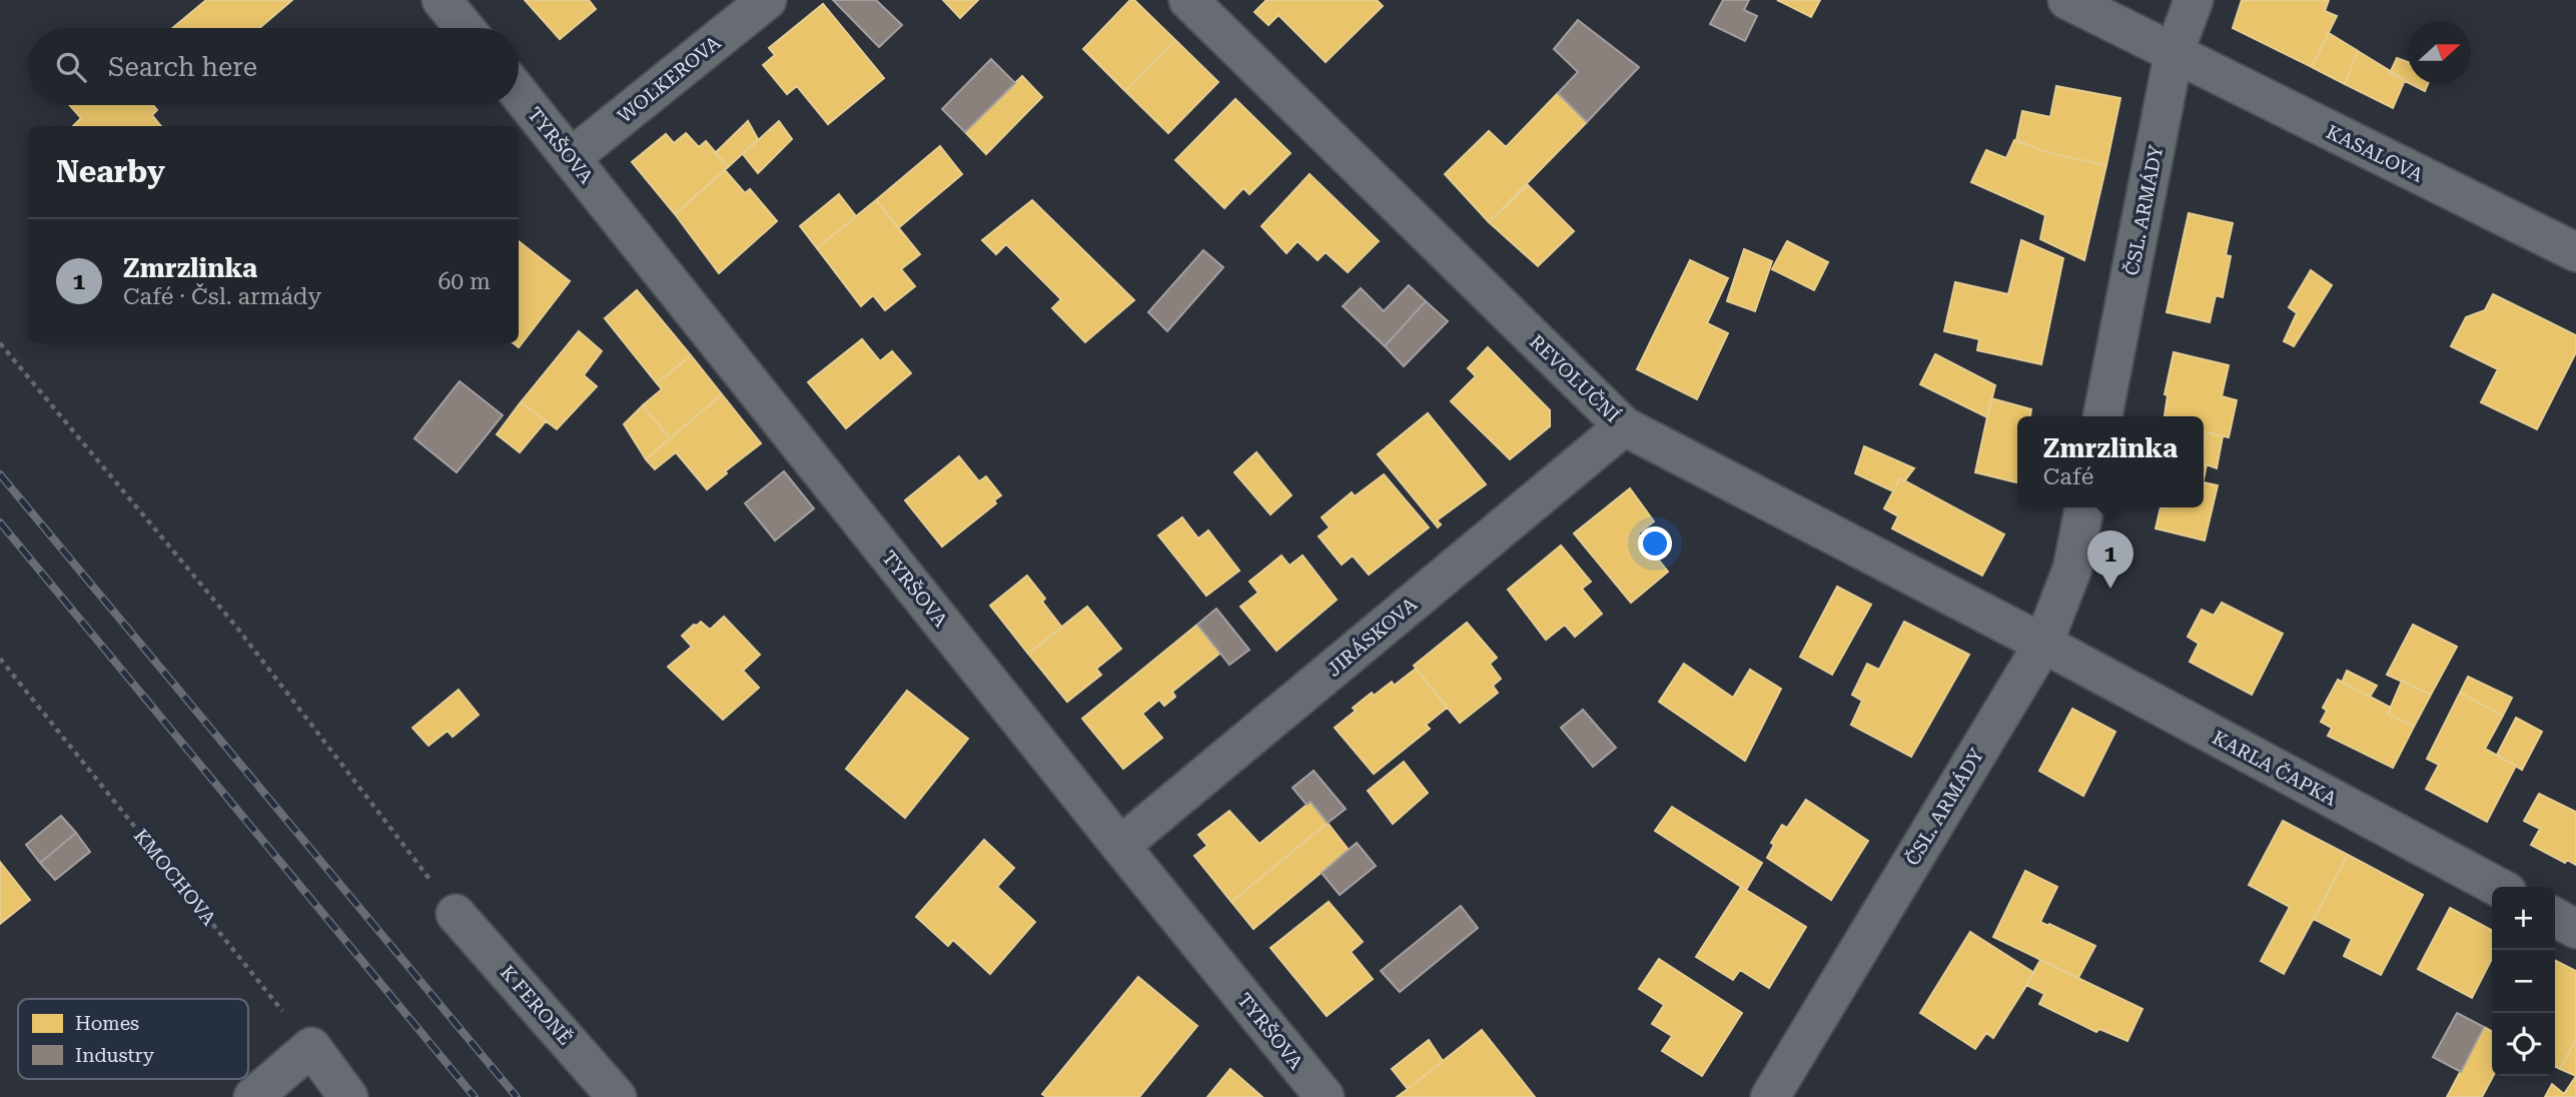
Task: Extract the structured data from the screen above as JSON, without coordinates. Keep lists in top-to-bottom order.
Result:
{
  "streets": {
    "street": [
      "WOLKEROVA",
      "TYRŠOVA",
      "KASALOVA",
      "ČSL. ARMÁDY",
      "REVOLUČNÍ",
      "JIRÁSKOVA",
      "KARLA ČAPKA",
      "K FERONĚ"
    ],
    "path": ["KMOCHOVA"]
  },
  "crossings": [
    ["WOLKEROVA", "TYRŠOVA"],
    ["TYRŠOVA", "JIRÁSKOVA"],
    ["KASALOVA", "ČSL. ARMÁDY"],
    ["ČSL. ARMÁDY", "REVOLUČNÍ"],
    ["ČSL. ARMÁDY", "KARLA ČAPKA"],
    ["REVOLUČNÍ", "JIRÁSKOVA"],
    ["REVOLUČNÍ", "KARLA ČAPKA"]
  ],
  "legend": ["Homes", "Industry"],
  "north": "right",
  "page": {
    "search": "Search here",
    "heading": "Nearby",
    "list": [
      {
        "mark": "1",
        "name": "Zmrzlinka",
        "note": "Café · Čsl. armády",
        "value": "60 m"
      }
    ],
    "popup": ["Zmrzlinka", "Café"],
    "pins": "1",
    "map_buttons": ["+", "−"]
  }
}
